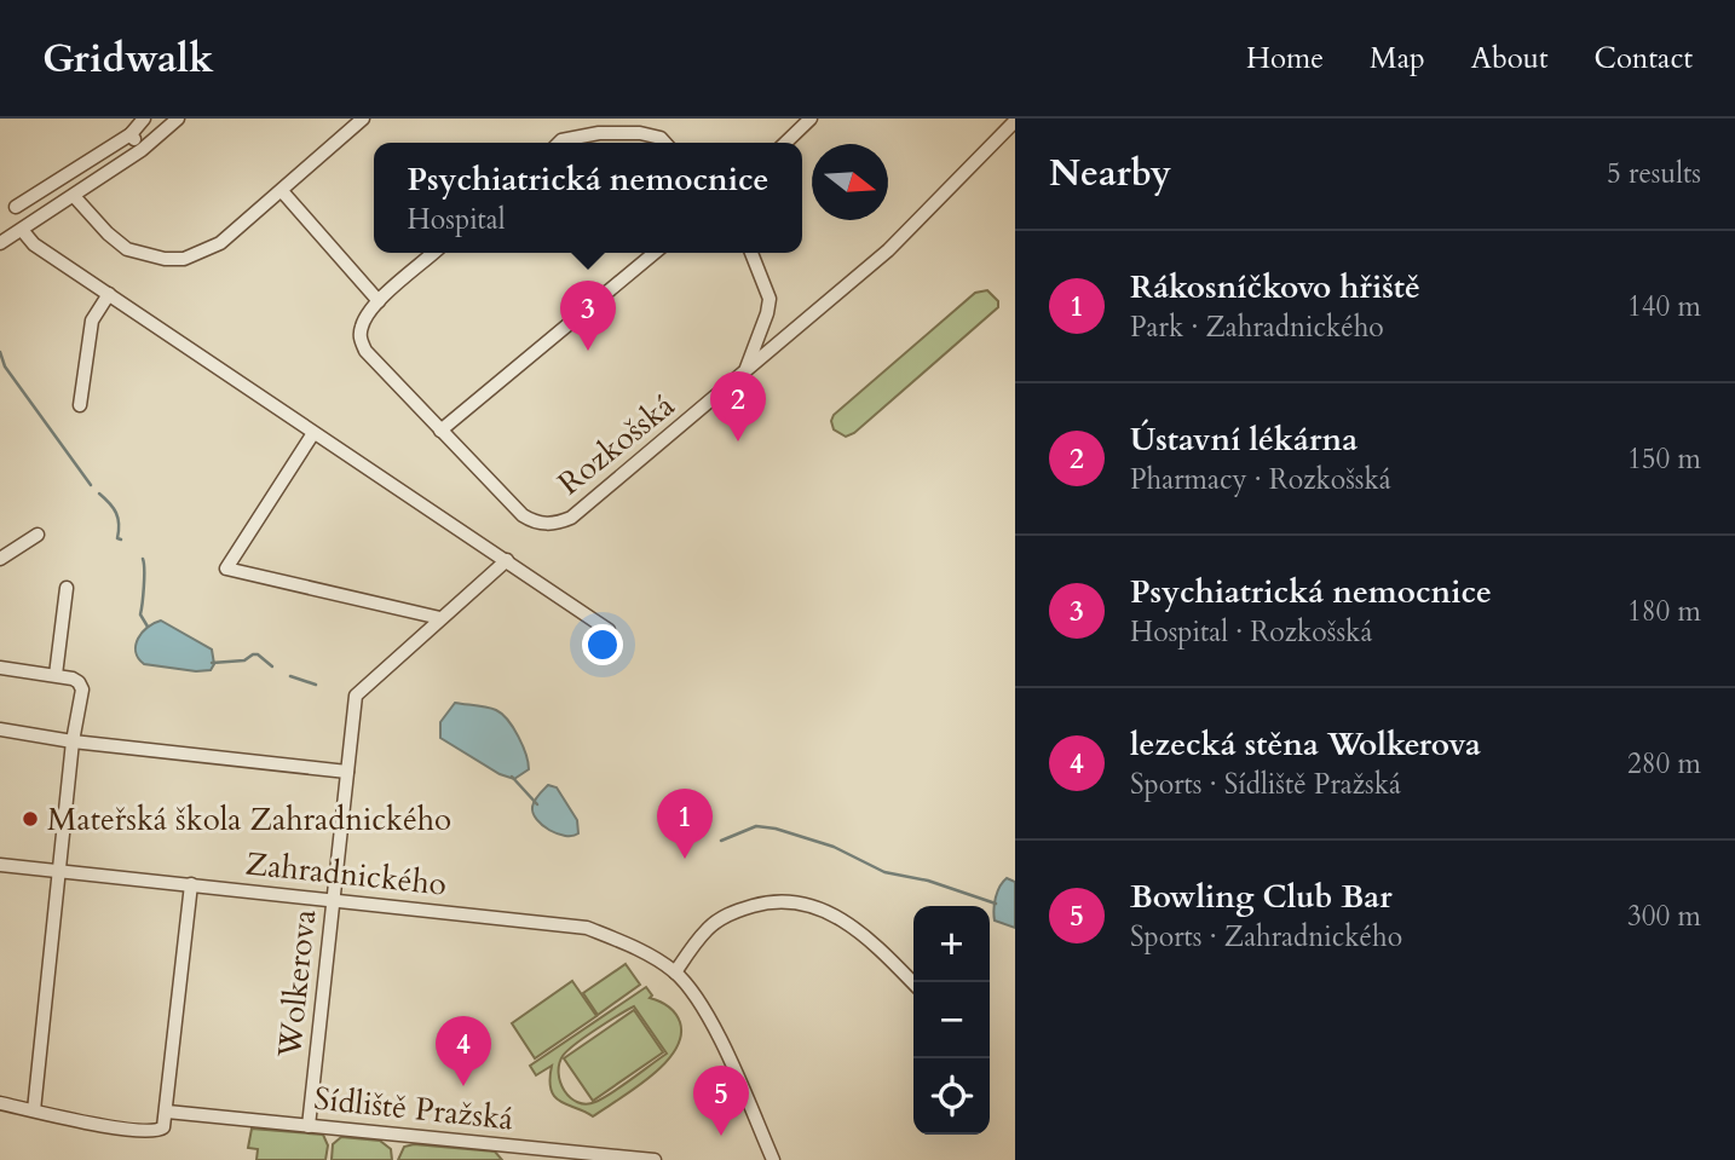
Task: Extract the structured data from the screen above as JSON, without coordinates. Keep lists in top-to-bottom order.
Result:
{
  "streets": {
    "street": [
      "Rozkošská",
      "Zahradnického",
      "Wolkerova",
      "Sídliště Pražská"
    ]
  },
  "crossings": [
    ["Zahradnického", "Wolkerova"],
    ["Wolkerova", "Sídliště Pražská"]
  ],
  "places": ["Mateřská škola Zahradnického"],
  "north": "right",
  "page": {
    "header": "Gridwalk",
    "nav": [
      "Home",
      "Map",
      "About",
      "Contact"
    ],
    "heading": ["Nearby", "5 results"],
    "popup": ["Psychiatrická nemocnice", "Hospital"],
    "list": [
      {
        "mark": "1",
        "name": "Rákosníčkovo hřiště",
        "note": "Park · Zahradnického",
        "value": "140 m"
      },
      {
        "mark": "2",
        "name": "Ústavní lékárna",
        "note": "Pharmacy · Rozkošská",
        "value": "150 m"
      },
      {
        "mark": "3",
        "name": "Psychiatrická nemocnice",
        "note": "Hospital · Rozkošská",
        "value": "180 m"
      },
      {
        "mark": "4",
        "name": "lezecká stěna Wolkerova",
        "note": "Sports · Sídliště Pražská",
        "value": "280 m"
      },
      {
        "mark": "5",
        "name": "Bowling Club Bar",
        "note": "Sports · Zahradnického",
        "value": "300 m"
      }
    ],
    "pins": [
      "3",
      "2",
      "1",
      "4",
      "5"
    ],
    "map_buttons": ["+", "−"]
  }
}
